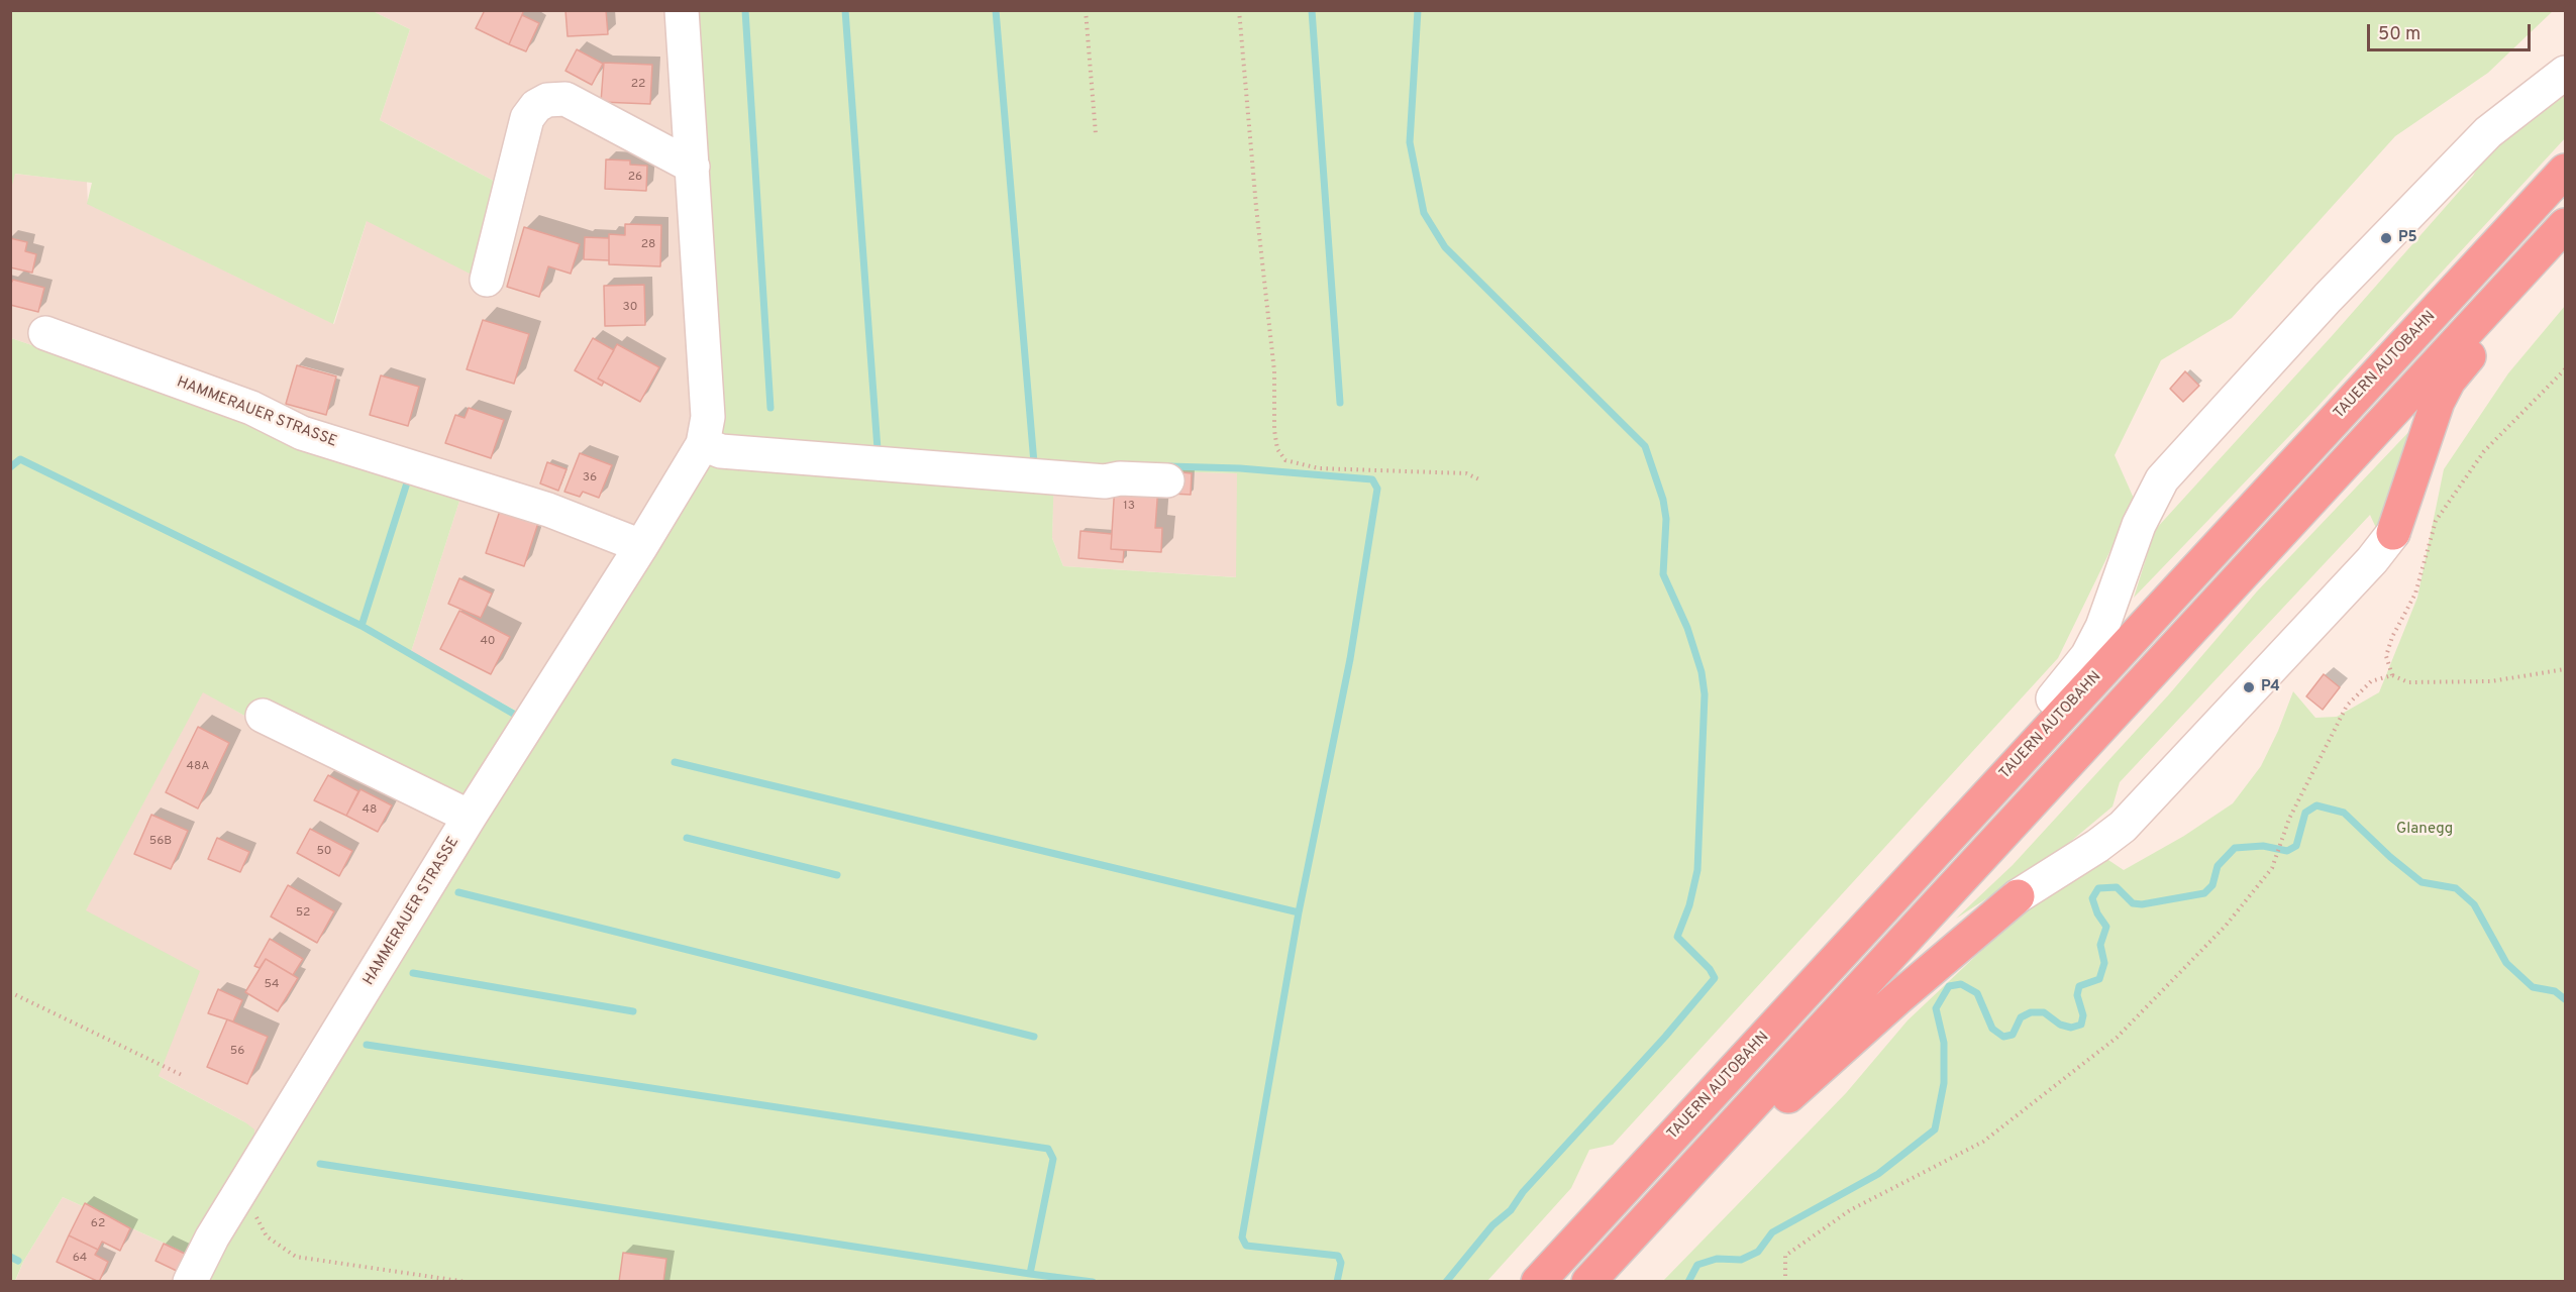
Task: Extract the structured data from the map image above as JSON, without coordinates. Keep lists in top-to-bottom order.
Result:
{
  "streets": {
    "highway": ["TAUERN AUTOBAHN"],
    "street": ["HAMMERAUER STRASSE"]
  },
  "parks": ["Glanegg"],
  "places": ["P5", "P4"],
  "house_numbers": [
    "22",
    "26",
    "28",
    "30",
    "36",
    "13",
    "40",
    "48A",
    "48",
    "56B",
    "50",
    "52",
    "54",
    "56",
    "62",
    "64"
  ],
  "scale_bar": "50 m"
}
